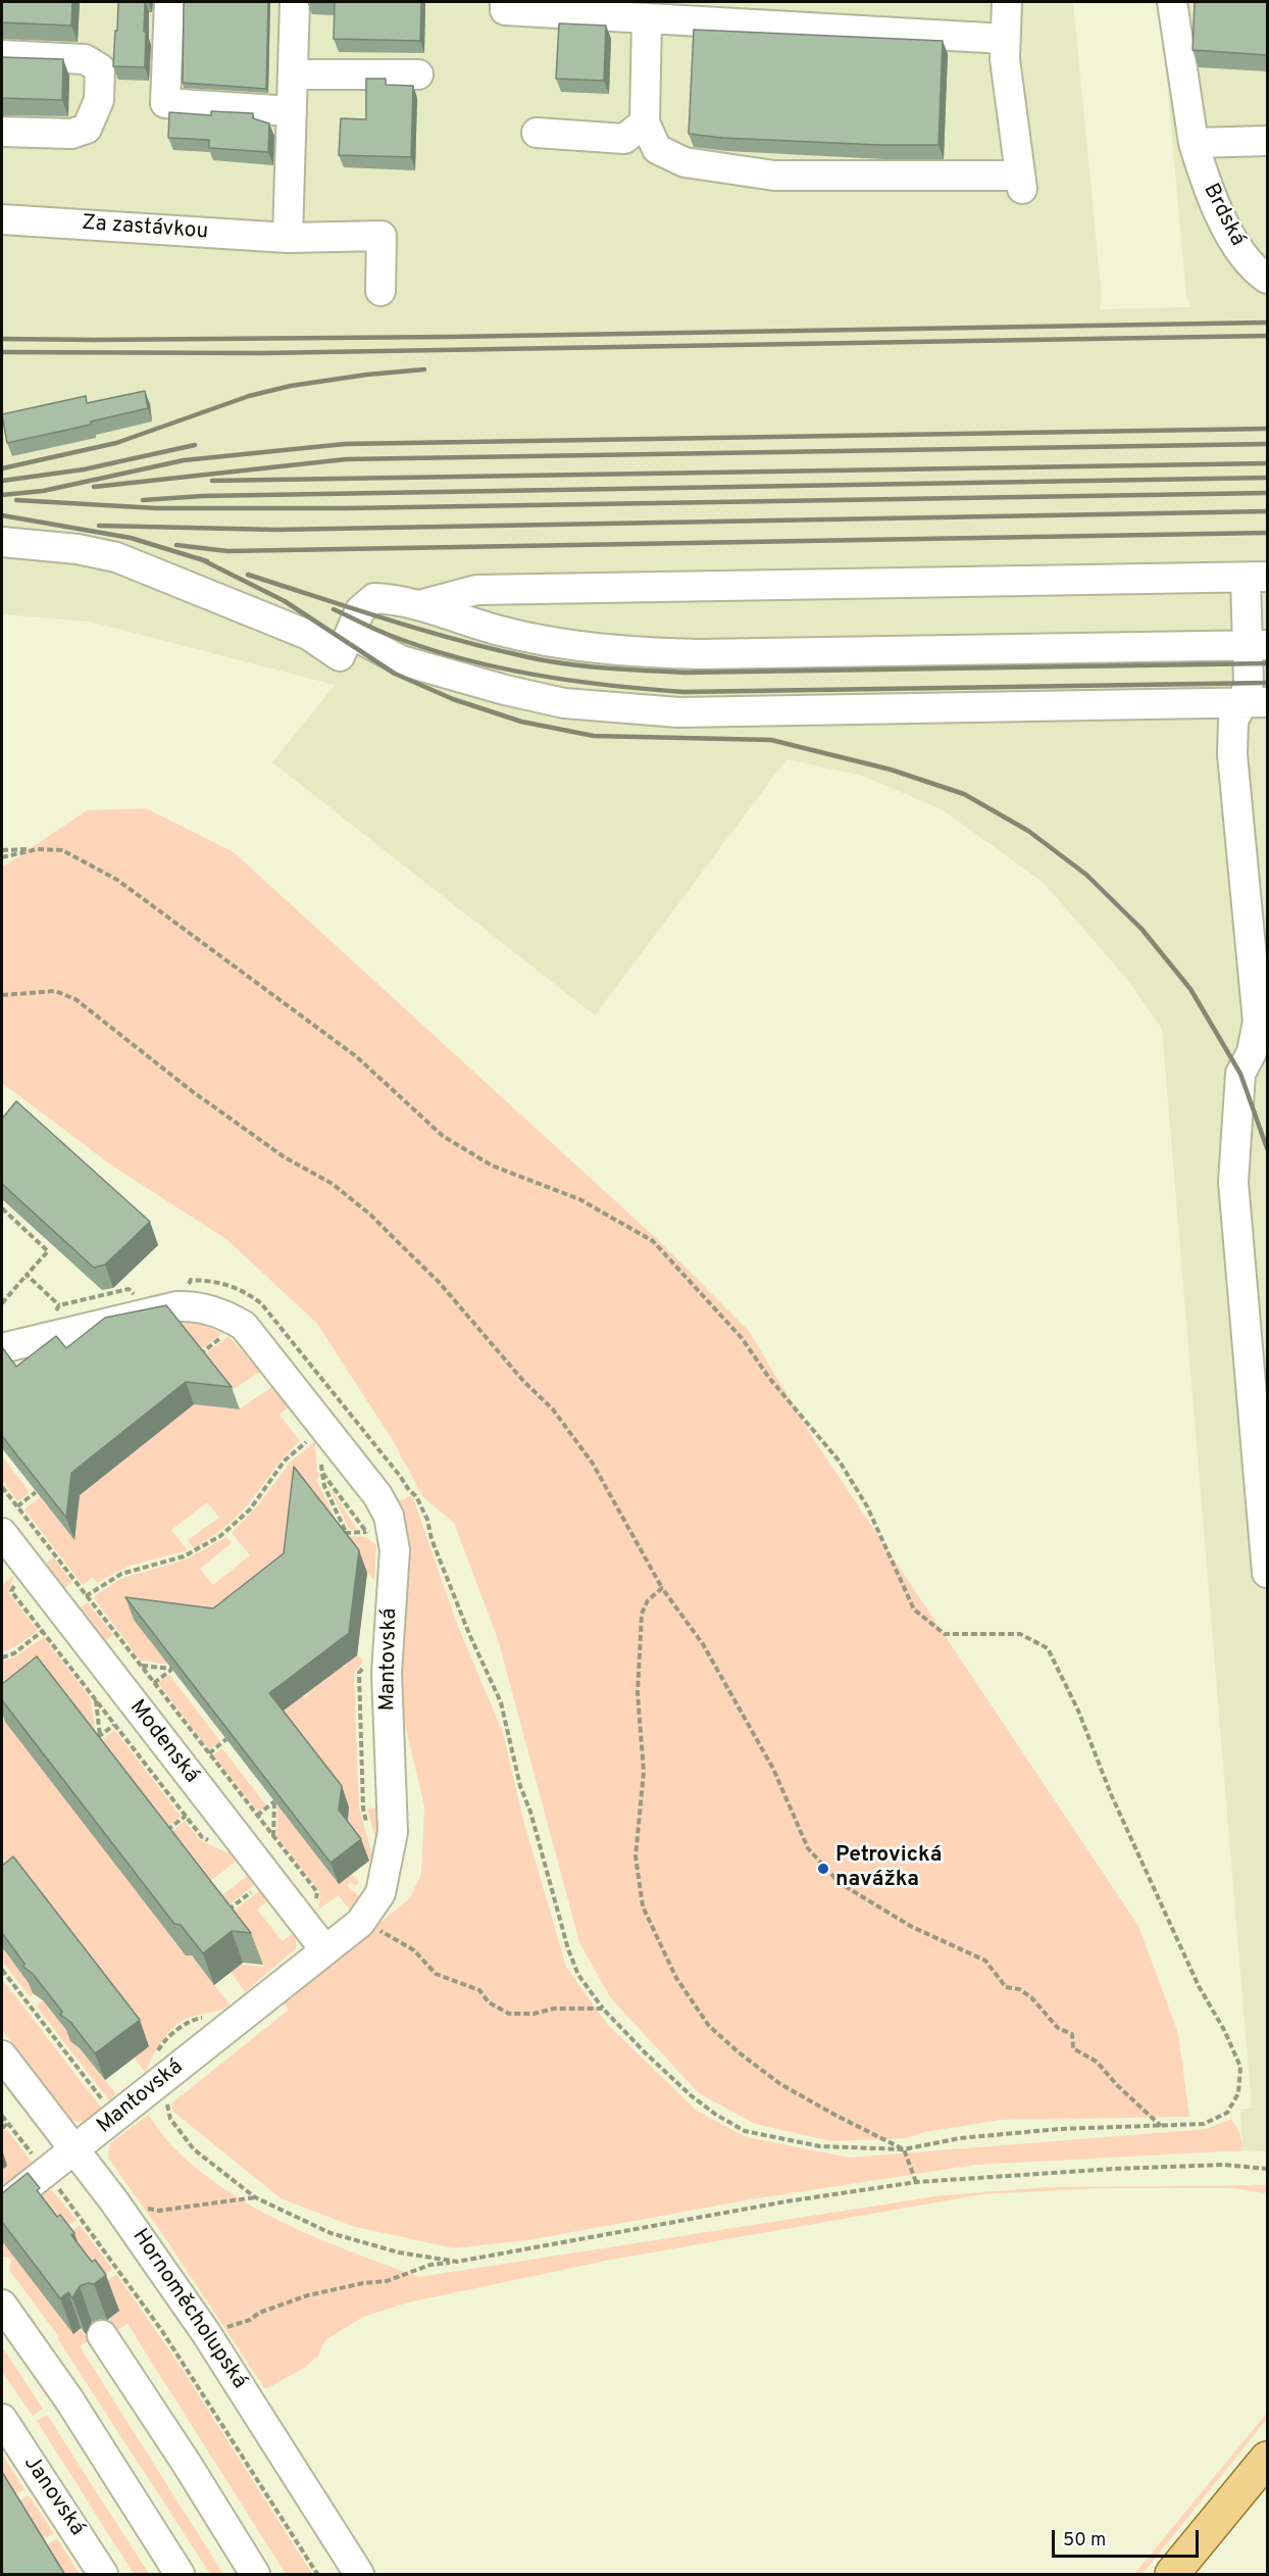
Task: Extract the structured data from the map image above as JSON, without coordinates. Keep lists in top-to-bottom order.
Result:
{
  "streets": {
    "street": [
      "Brdská",
      "Za zastávkou",
      "Mantovská",
      "Modenská",
      "Hornoměcholupská",
      "Janovská"
    ]
  },
  "crossings": [
    ["Mantovská", "Modenská"],
    ["Mantovská", "Hornoměcholupská"]
  ],
  "places": ["Petrovická navážka"],
  "scale_bar": "50 m"
}
